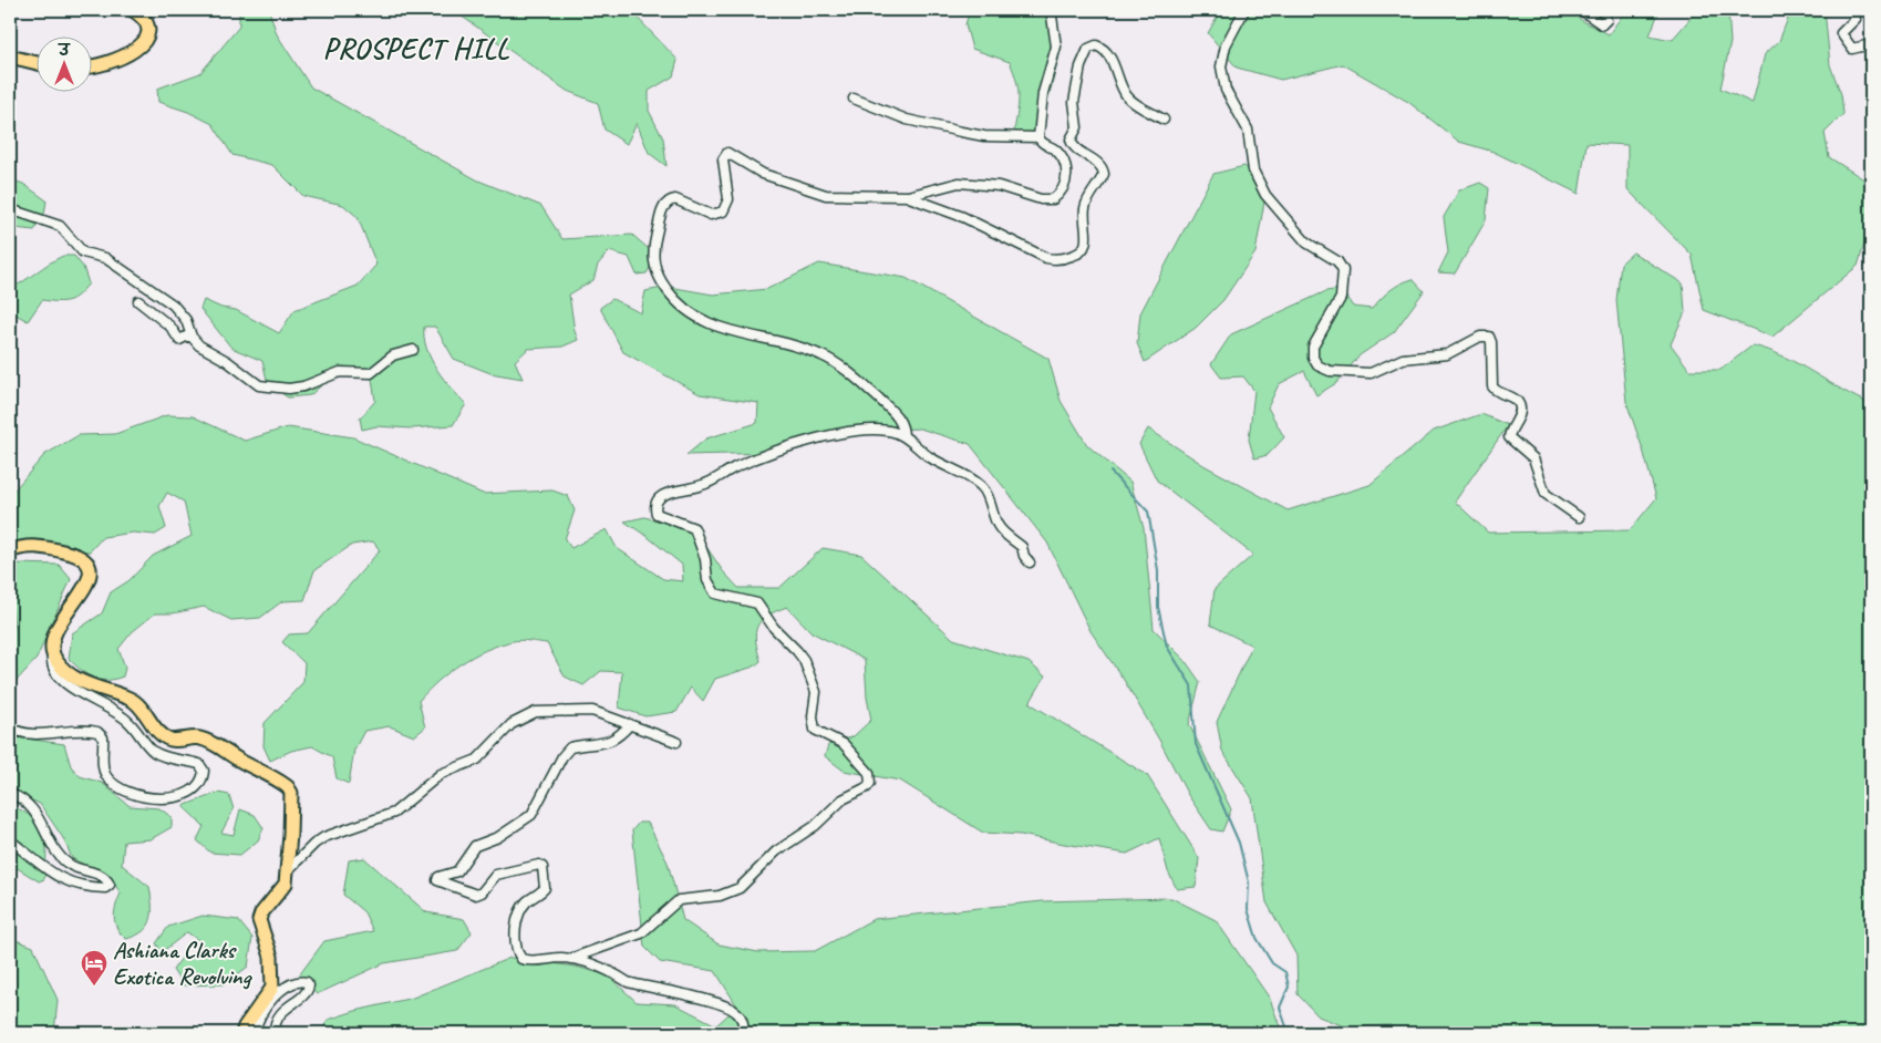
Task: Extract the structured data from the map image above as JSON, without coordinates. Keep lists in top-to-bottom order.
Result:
{
  "districts": ["PROSPECT HILL"],
  "places": {
    "hotel": ["Ashiana Clarks Exotica Revolving"]
  },
  "north": "top"
}
